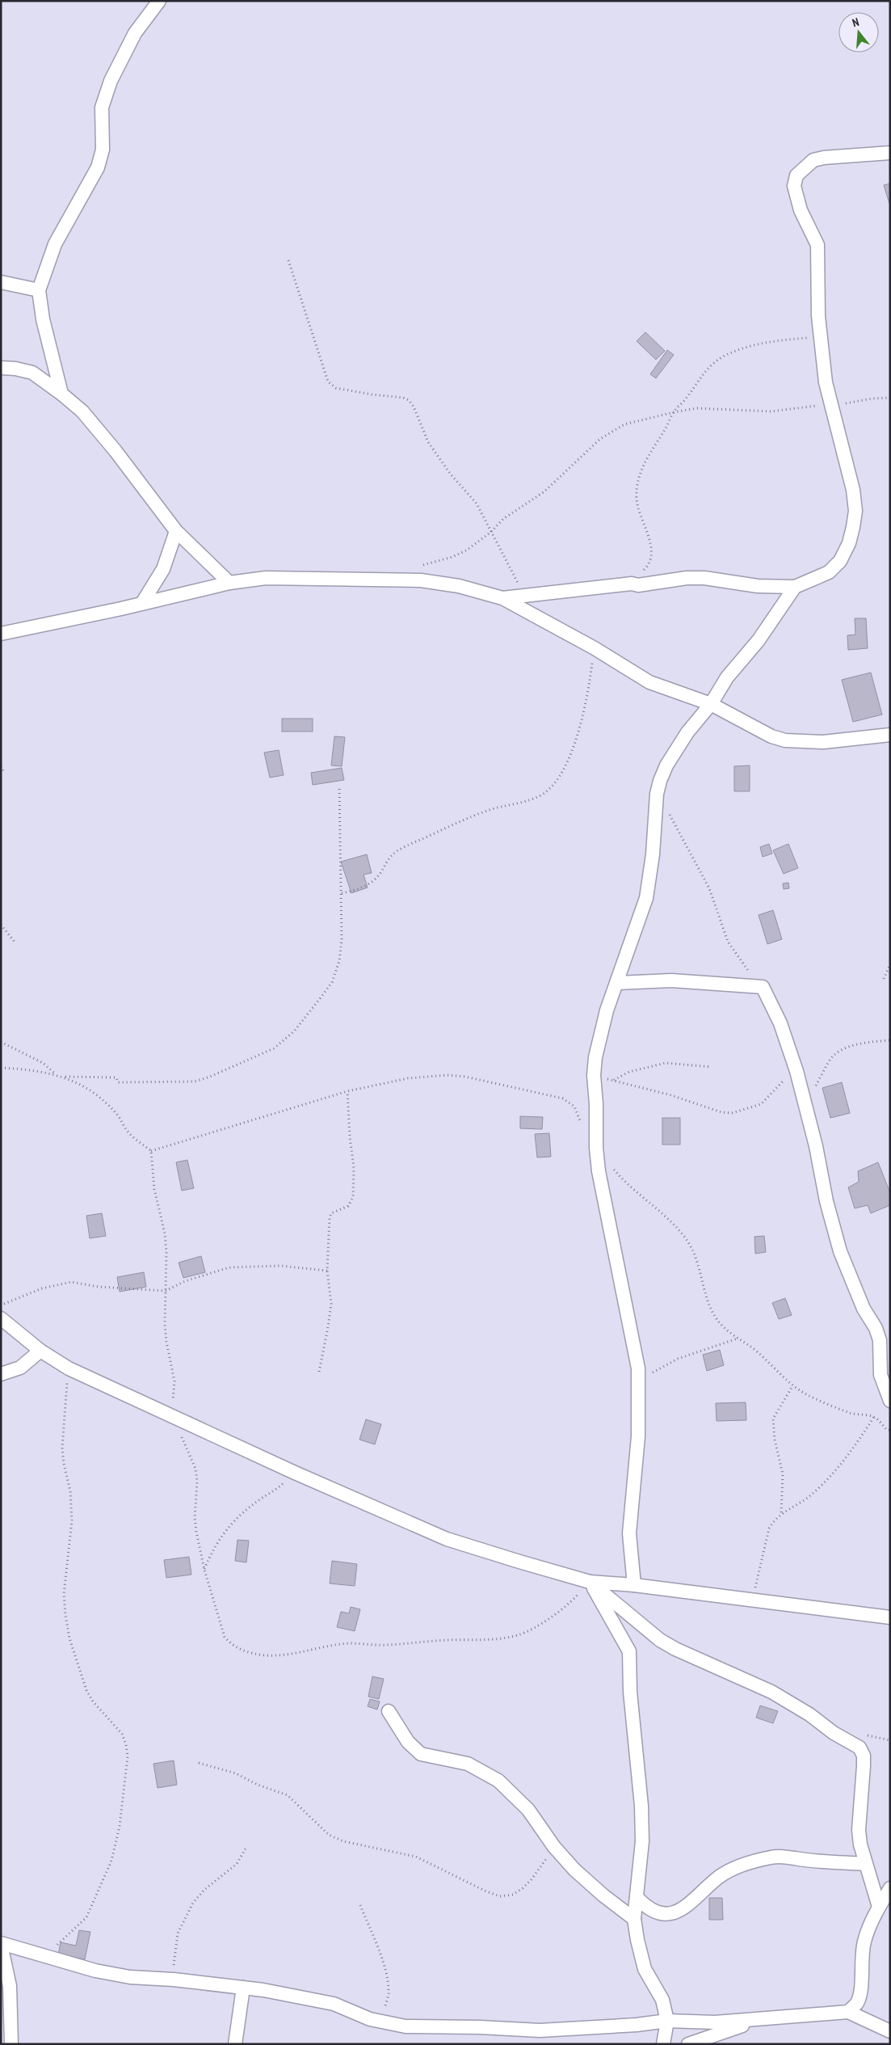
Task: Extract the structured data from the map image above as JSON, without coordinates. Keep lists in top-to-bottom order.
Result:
{
  "north": "top"
}
